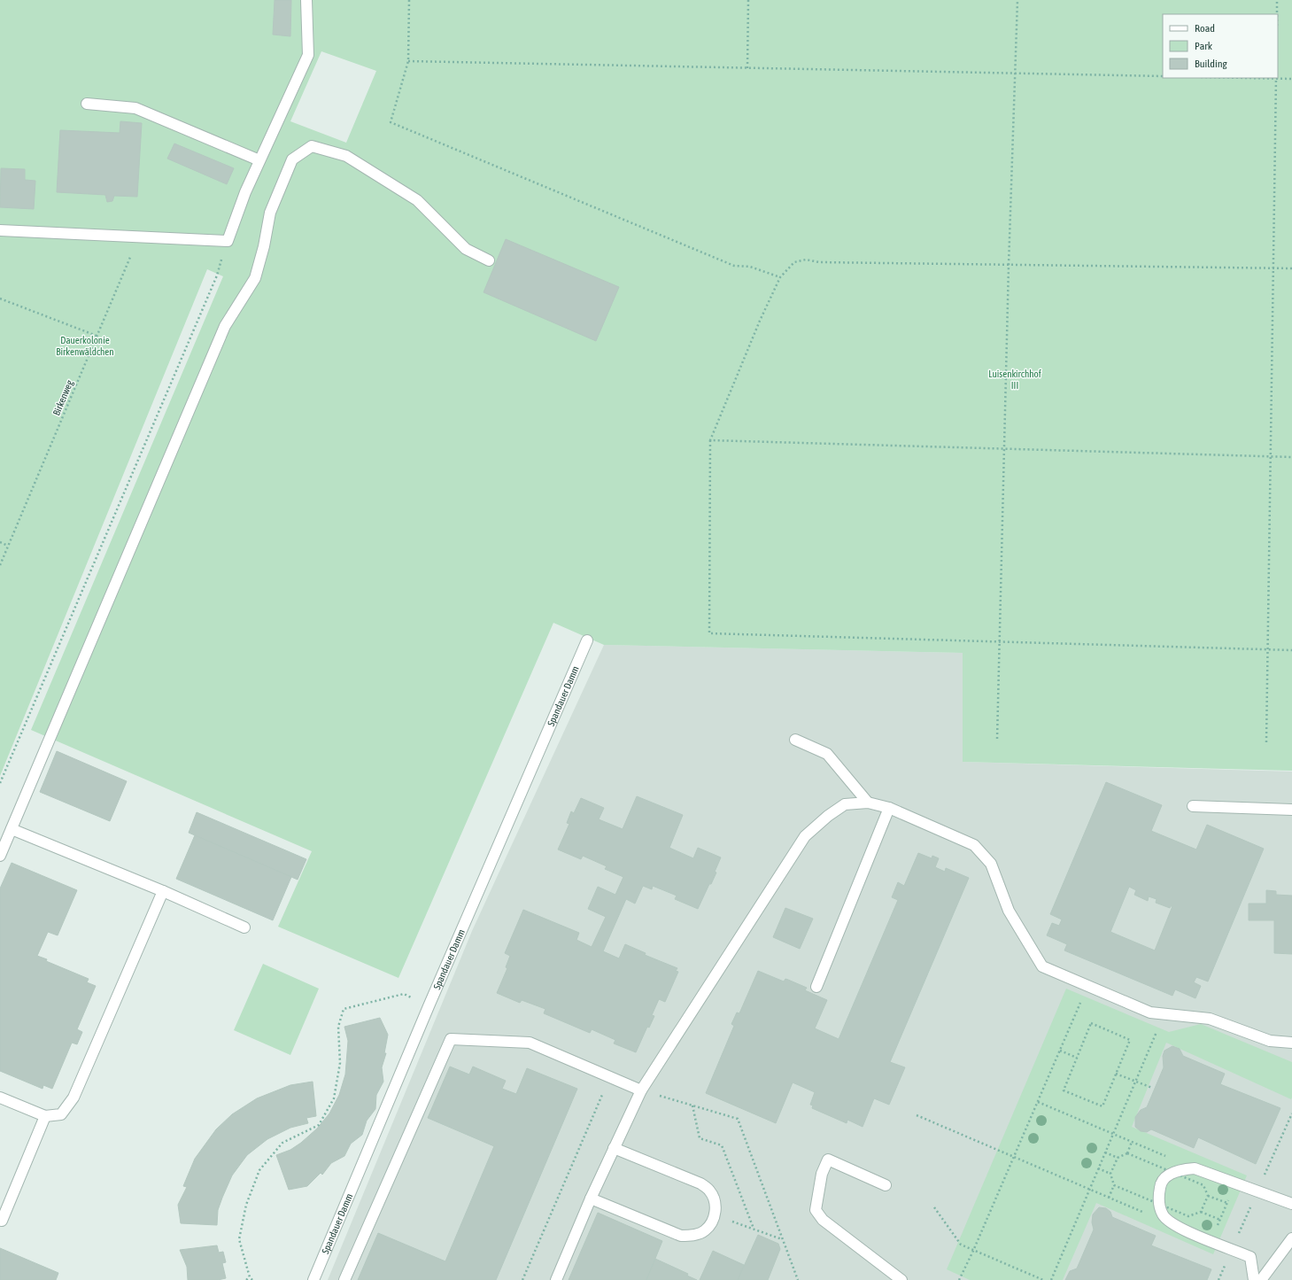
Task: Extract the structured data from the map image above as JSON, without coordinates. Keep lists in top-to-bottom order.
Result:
{
  "streets": {
    "street": ["Spandauer Damm"],
    "path": ["Birkenweg"]
  },
  "parks": ["Dauerkolonie Birkenwäldchen", "Luisenkirchhof III"],
  "legend": ["Road", "Park", "Building"]
}
